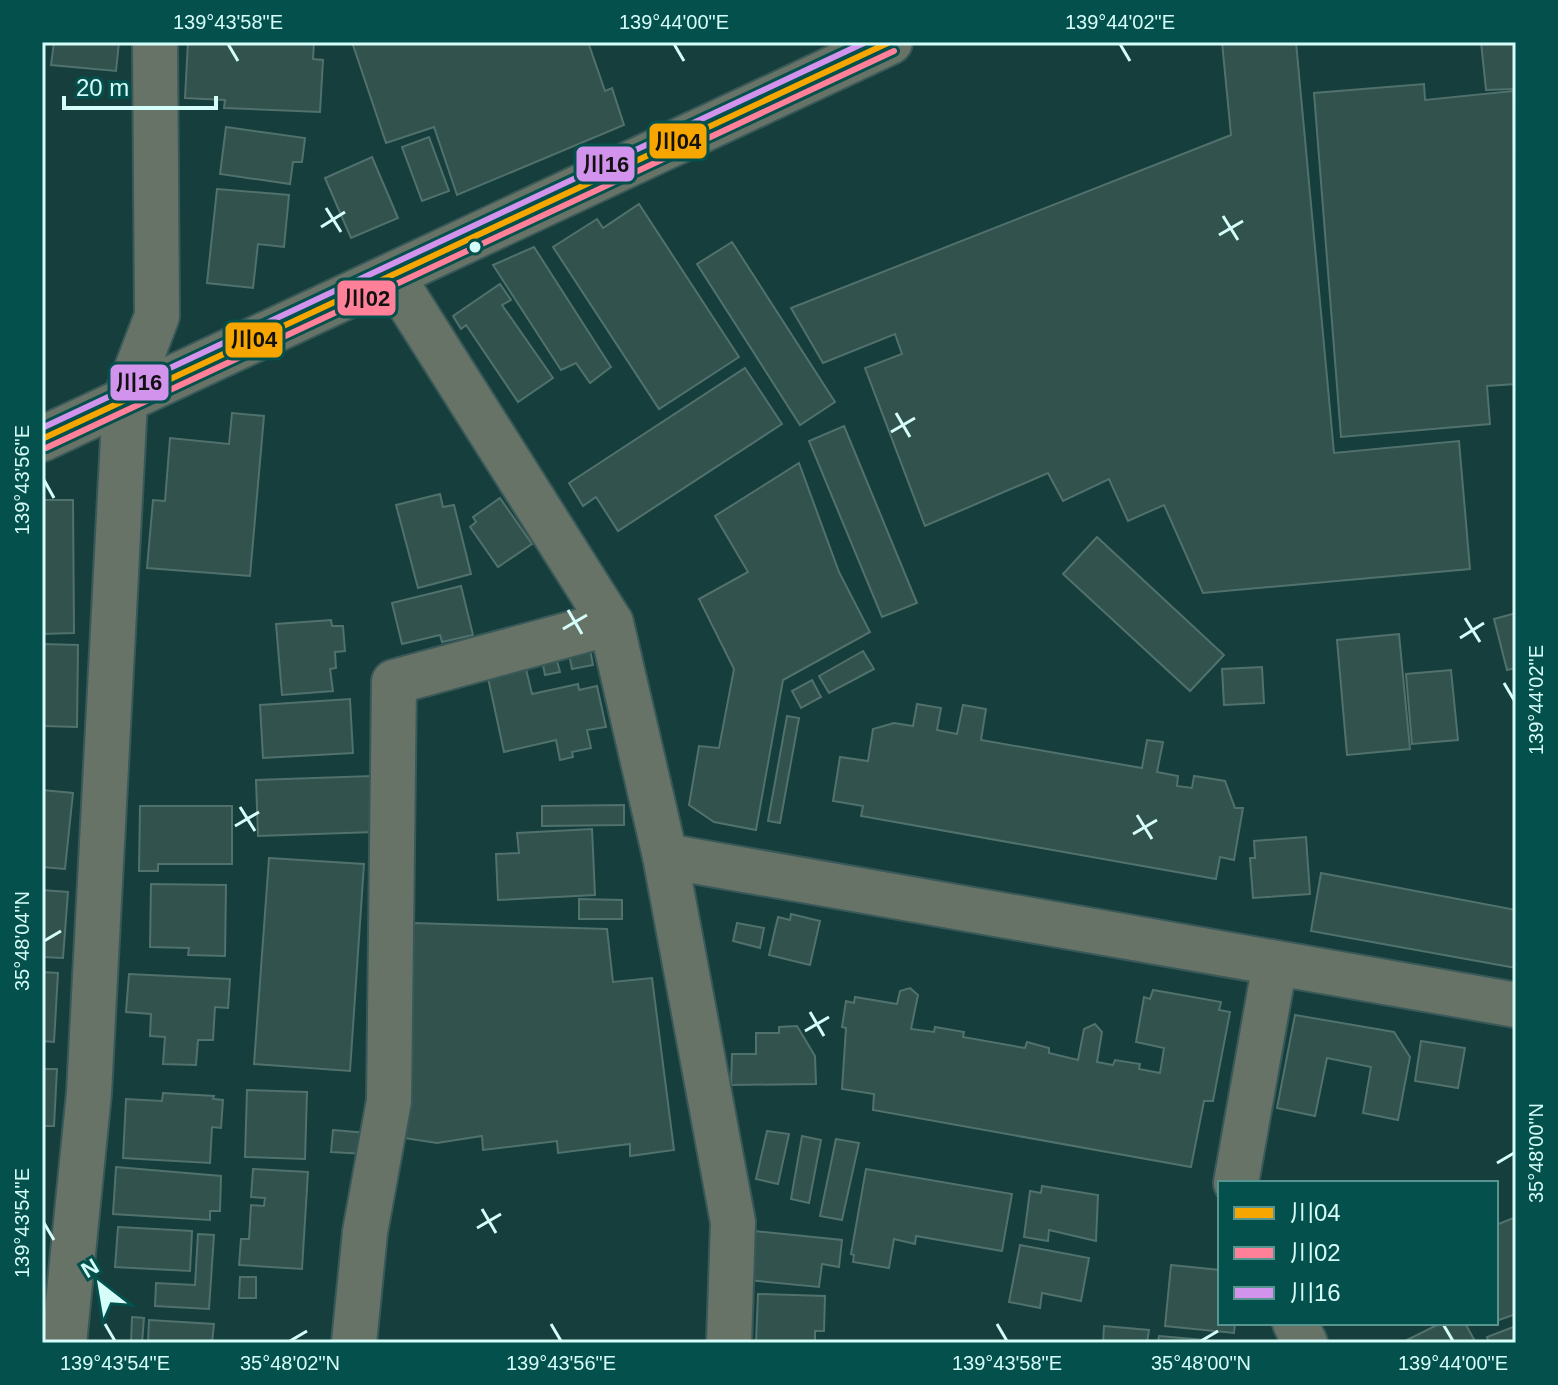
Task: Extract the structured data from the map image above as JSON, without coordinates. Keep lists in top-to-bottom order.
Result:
{
  "lines": ["transit line 川04", "transit line 川16", "transit line 川02"],
  "legend": ["川04", "川02", "川16"],
  "scale_bar": "20 m",
  "north": "top left",
  "coordinates": [
    "139°43'58\"E",
    "139°44'00\"E",
    "139°44'02\"E",
    "139°43'56\"E",
    "35°48'04\"N",
    "35°48'00\"N",
    "139°43'54\"E",
    "35°48'02\"N"
  ]
}
